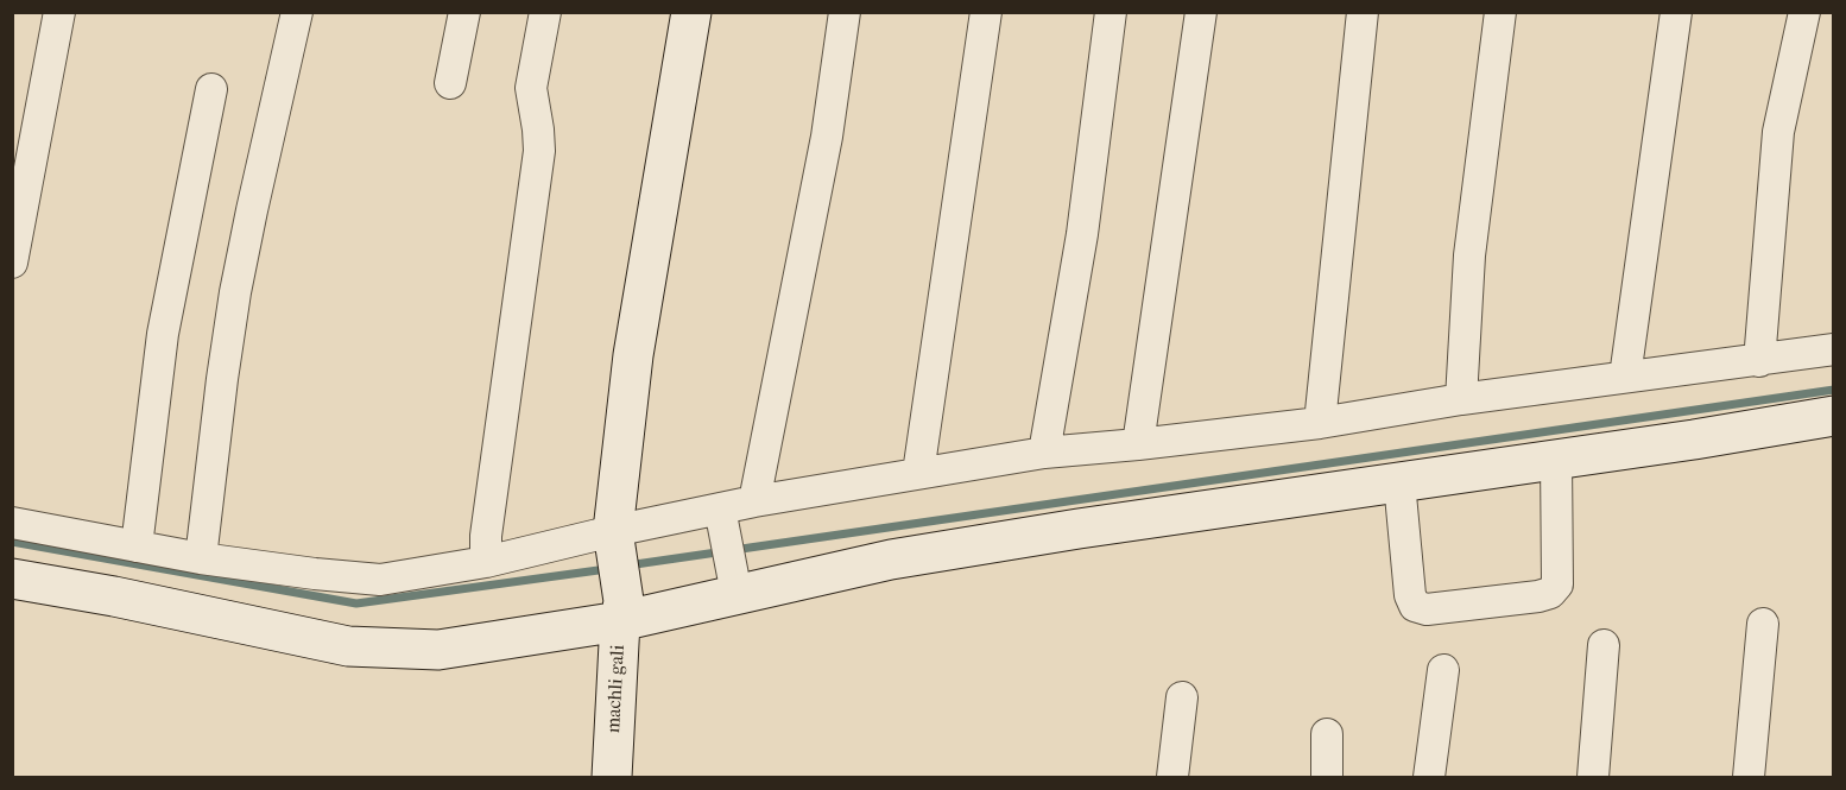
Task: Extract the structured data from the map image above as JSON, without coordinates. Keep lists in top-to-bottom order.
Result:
{
  "streets": {
    "street": ["machli gali"]
  }
}
